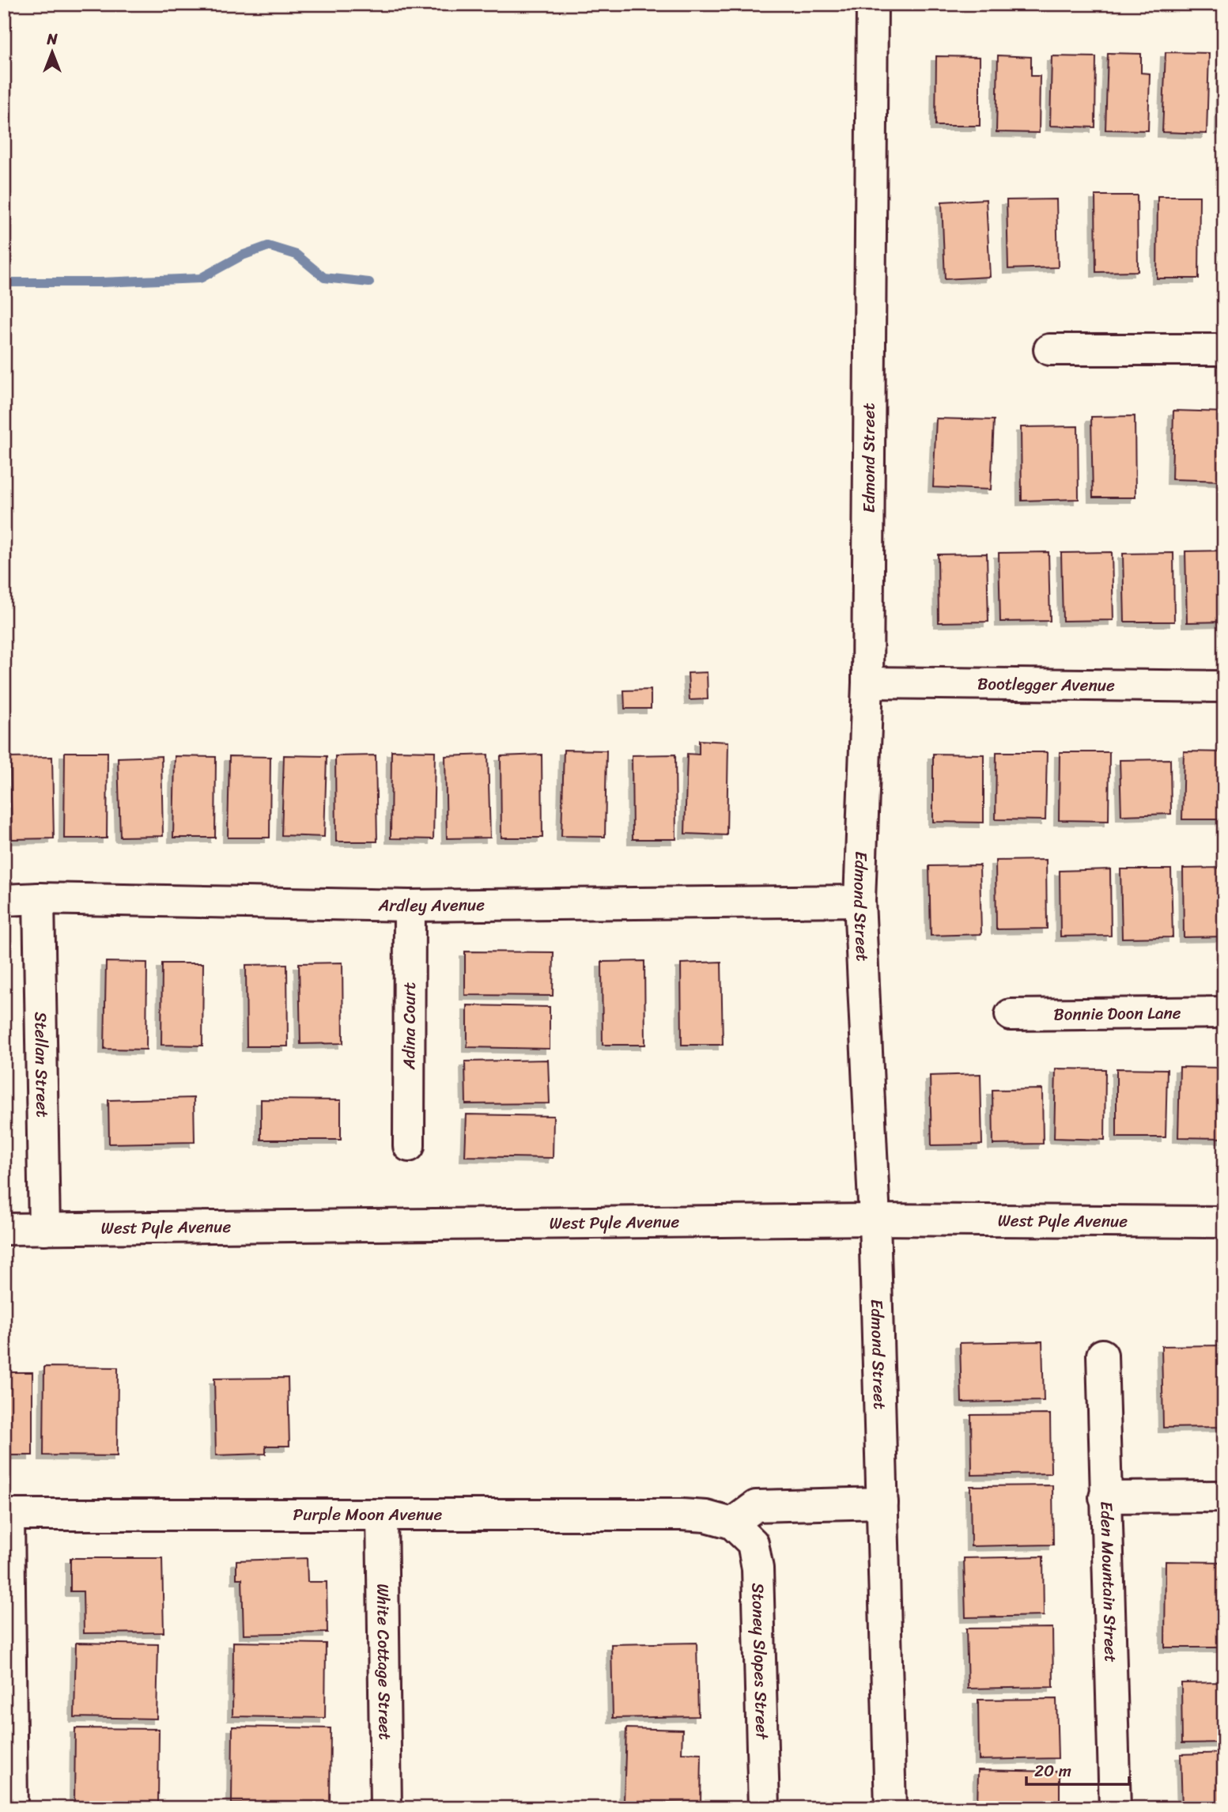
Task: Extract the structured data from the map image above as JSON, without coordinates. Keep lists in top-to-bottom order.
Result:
{
  "streets": {
    "street": [
      "Edmond Street",
      "Bootlegger Avenue",
      "Ardley Avenue",
      "Bonnie Doon Lane",
      "Adina Court",
      "Stellan Street",
      "West Pyle Avenue",
      "Purple Moon Avenue",
      "Eden Mountain Street",
      "Stoney Slopes Street",
      "White Cottage Street"
    ]
  },
  "crossings": [
    ["Edmond Street", "Bootlegger Avenue"],
    ["Edmond Street", "Ardley Avenue"],
    ["Edmond Street", "West Pyle Avenue"],
    ["Ardley Avenue", "Adina Court"],
    ["Ardley Avenue", "Stellan Street"],
    ["Stellan Street", "West Pyle Avenue"],
    ["Purple Moon Avenue", "Stoney Slopes Street"],
    ["Purple Moon Avenue", "White Cottage Street"]
  ],
  "scale_bar": "20 m",
  "north": "top"
}
